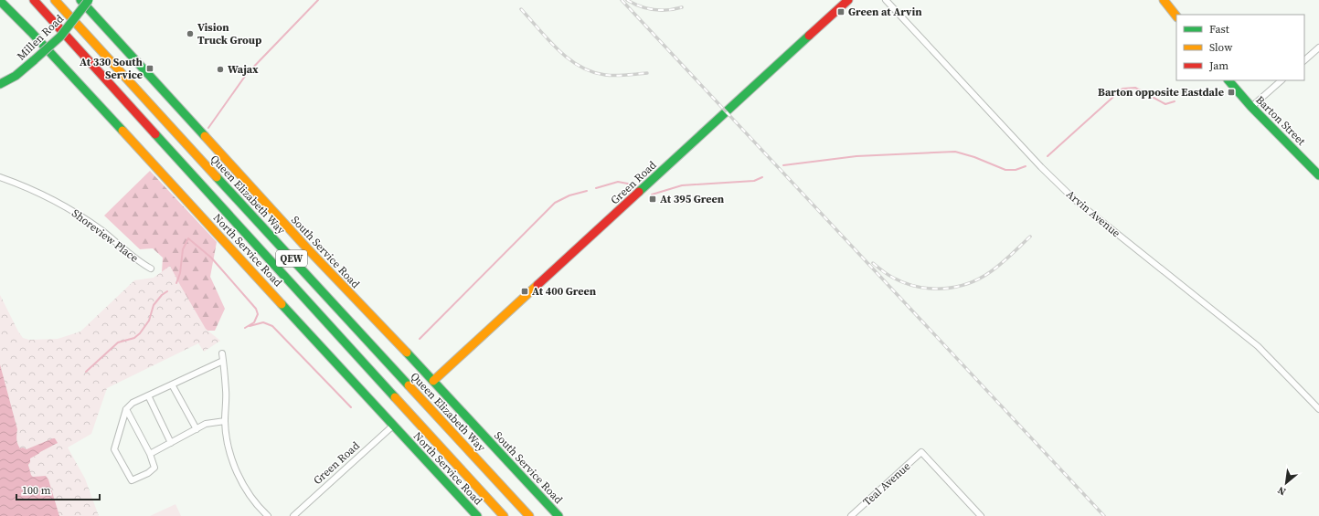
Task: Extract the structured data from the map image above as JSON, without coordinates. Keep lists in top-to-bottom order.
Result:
{
  "streets": {
    "main road": [
      "Millen Road",
      "Barton Street",
      "Green Road",
      "Queen Elizabeth Way",
      "North Service Road",
      "South Service Road",
      "QEW"
    ],
    "street": ["Arvin Avenue", "Shoreview Place", "Teal Avenue"]
  },
  "crossings": [
    ["Green Road", "North Service Road"],
    ["Green Road", "South Service Road"]
  ],
  "places": {
    "transit": [
      "Green at Arvin",
      "At 330 South Service",
      "Barton opposite Eastdale",
      "At 395 Green",
      "At 400 Green"
    ],
    "other": ["Vision Truck Group", "Wajax"]
  },
  "legend": ["Fast", "Slow", "Jam"],
  "scale_bar": "100 m",
  "north": "bottom left"
}
